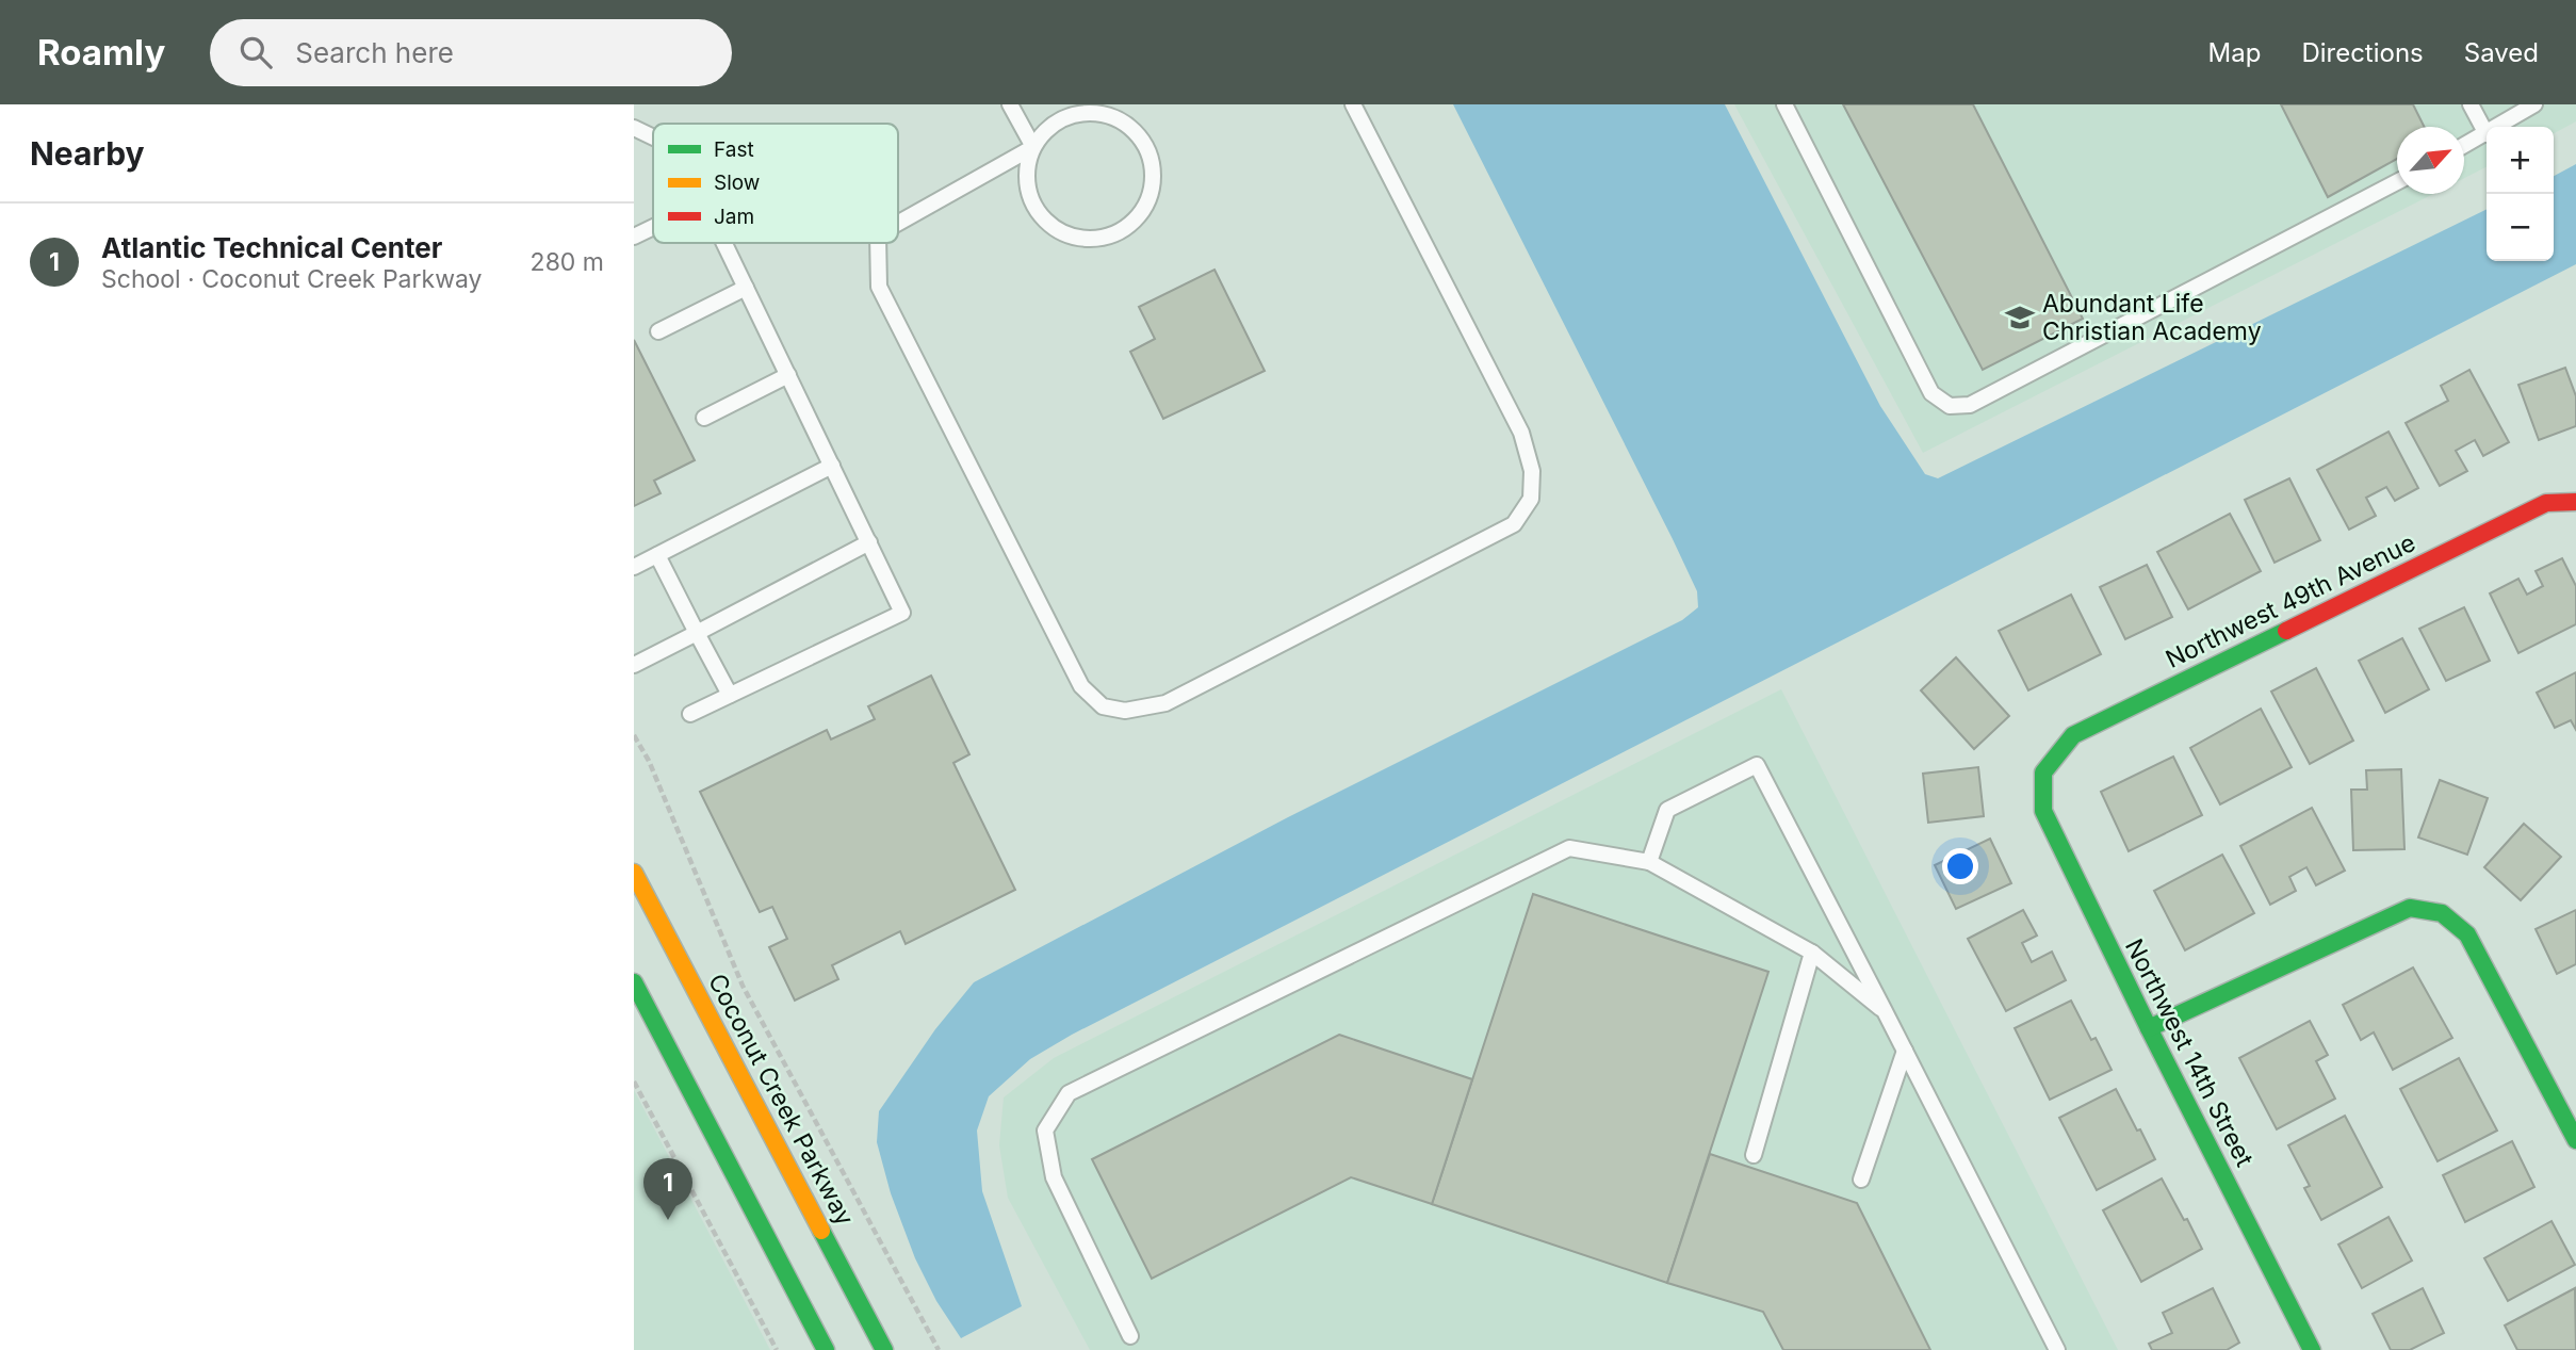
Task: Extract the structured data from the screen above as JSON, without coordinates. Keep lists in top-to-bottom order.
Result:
{
  "streets": {
    "street": ["Northwest 49th Avenue", "Northwest 14th Street", "Coconut Creek Parkway"]
  },
  "crossings": [
    ["Northwest 49th Avenue", "Northwest 14th Street"]
  ],
  "places": {
    "school or university": ["Abundant Life Christian Academy"]
  },
  "legend": ["Fast", "Slow", "Jam"],
  "north": "top right",
  "page": {
    "header": "Roamly",
    "search": "Search here",
    "nav": ["Map", "Directions", "Saved"],
    "heading": "Nearby",
    "map_buttons": ["+", "−"],
    "list": [
      {
        "mark": "1",
        "name": "Atlantic Technical Center",
        "note": "School · Coconut Creek Parkway",
        "value": "280 m"
      }
    ],
    "pins": "1"
  }
}
